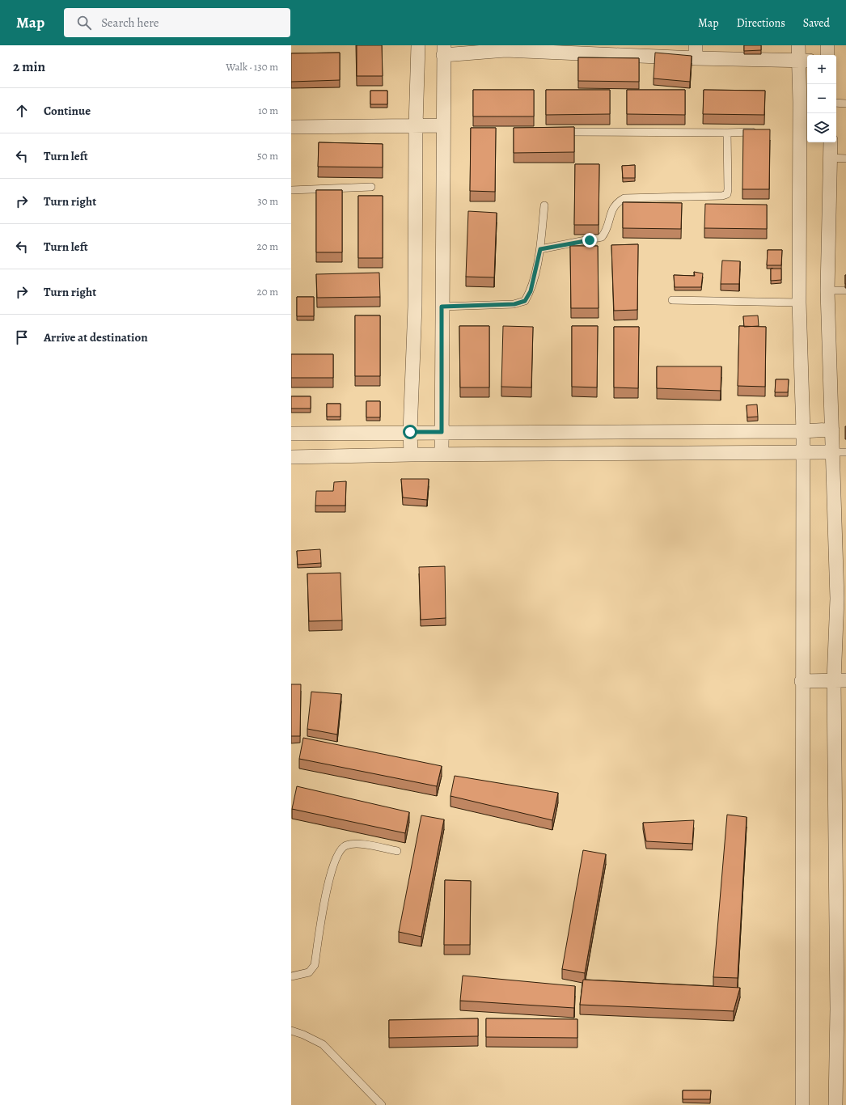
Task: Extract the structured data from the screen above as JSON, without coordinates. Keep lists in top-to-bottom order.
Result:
{
  "page": {
    "header": "Map",
    "search": "Search here",
    "nav": ["Map", "Directions", "Saved"],
    "heading": ["2 min", "Walk · 130 m"],
    "map_buttons": ["+", "−"],
    "list": [
      ["Continue", "10 m"],
      ["Turn left", "50 m"],
      ["Turn right", "30 m"],
      ["Turn left", "20 m"],
      ["Turn right", "20 m"],
      "Arrive at destination"
    ]
  }
}
